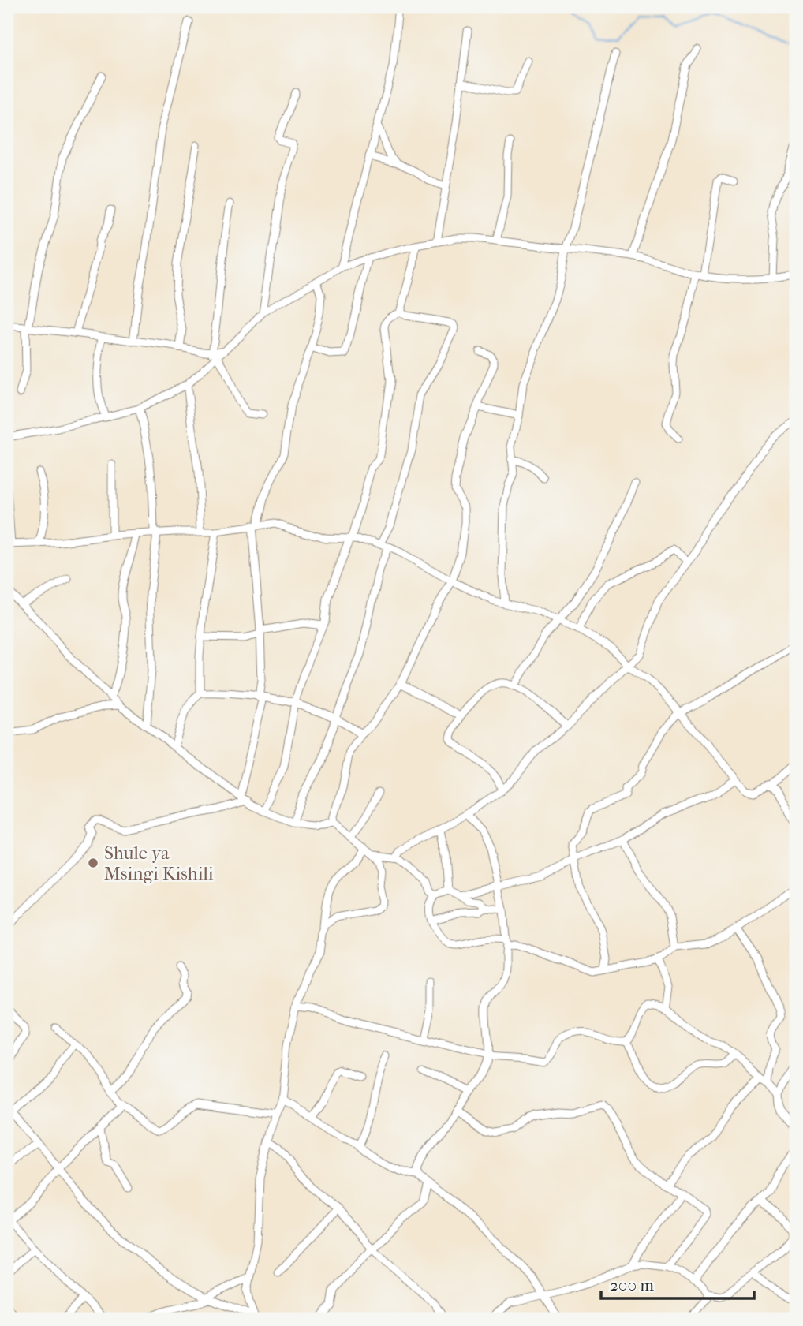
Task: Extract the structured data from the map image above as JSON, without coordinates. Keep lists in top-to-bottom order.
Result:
{
  "places": ["Shule ya Msingi Kishili"],
  "scale_bar": "200 m"
}
